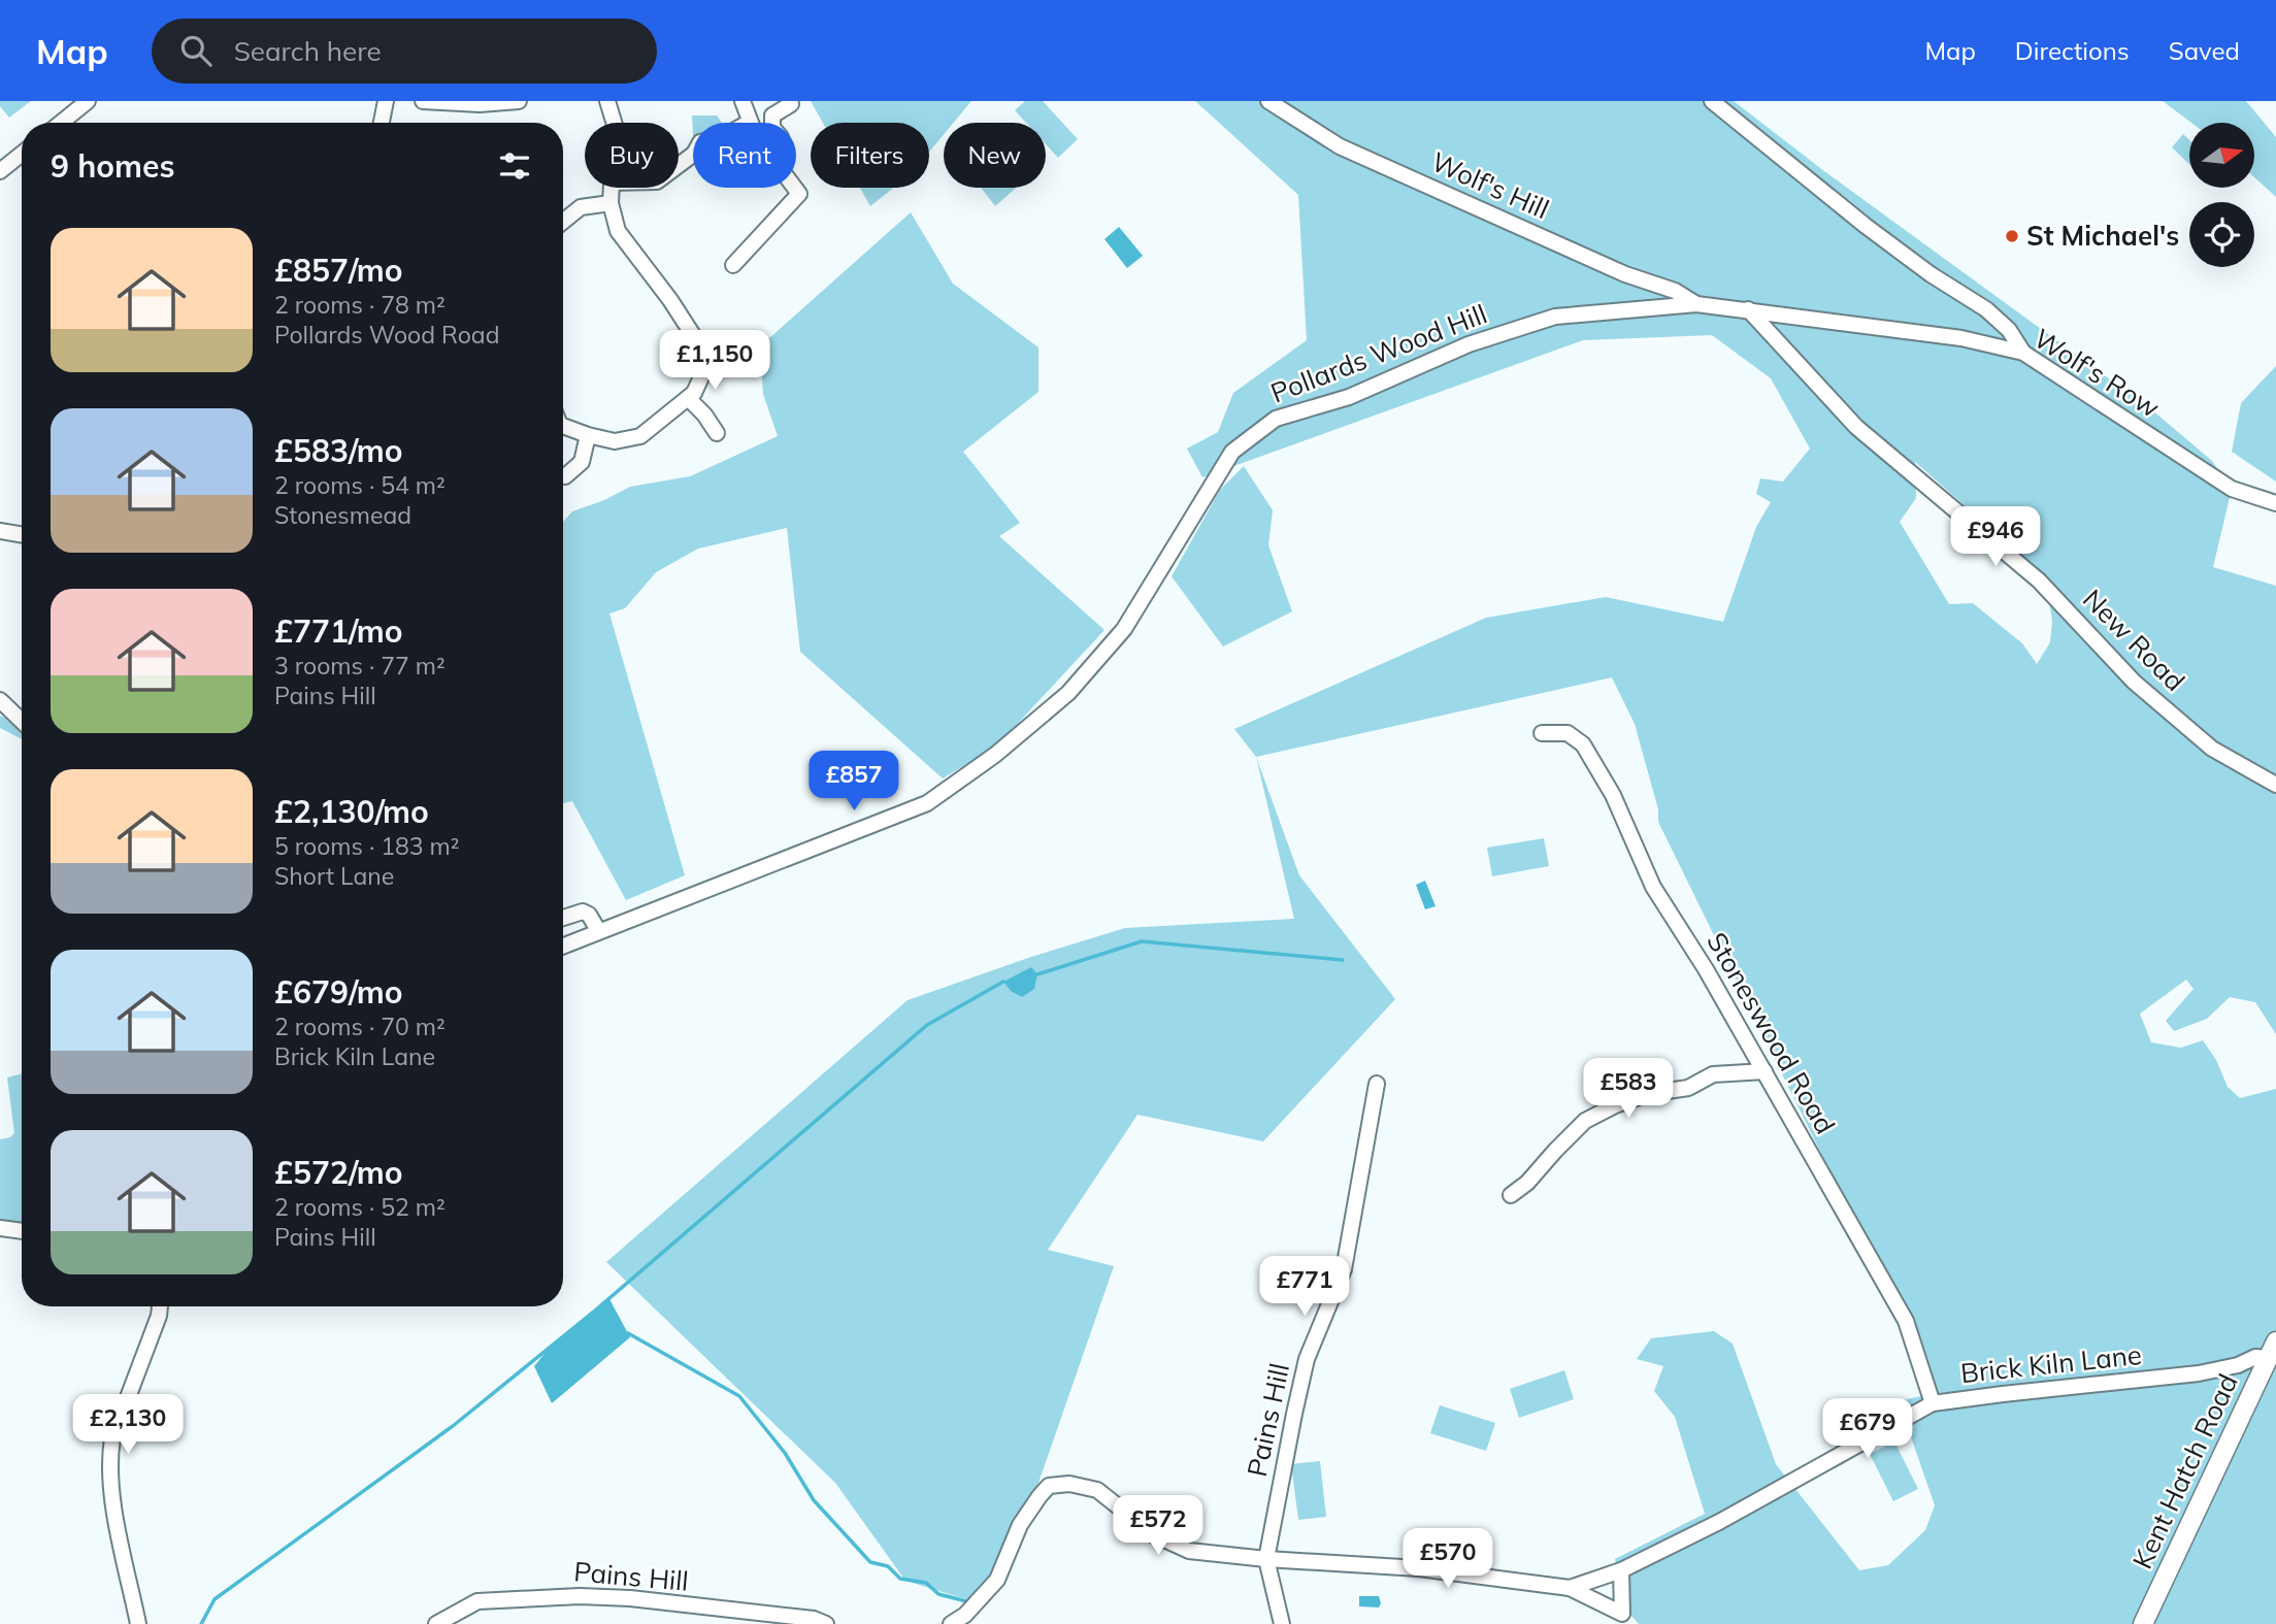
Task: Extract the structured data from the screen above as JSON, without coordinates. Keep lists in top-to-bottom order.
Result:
{
  "streets": {
    "main road": ["Kent Hatch Road"],
    "street": [
      "Wolf's Hill",
      "Pollards Wood Hill",
      "Wolf's Row",
      "New Road",
      "Stoneswood Road",
      "Brick Kiln Lane",
      "Pains Hill"
    ]
  },
  "crossings": [
    ["Wolf's Hill", "Pollards Wood Hill"],
    ["Pollards Wood Hill", "Wolf's Row"],
    ["Pollards Wood Hill", "New Road"],
    ["Wolf's Row", "New Road"],
    ["Stoneswood Road", "Brick Kiln Lane"],
    ["Brick Kiln Lane", "Kent Hatch Road"]
  ],
  "places": ["St Michael's"],
  "north": "right",
  "page": {
    "header": "Map",
    "search": "Search here",
    "nav": ["Map", "Directions", "Saved"],
    "chip": [
      "Buy",
      "Rent",
      "Filters",
      "New"
    ],
    "heading": "9 homes",
    "list": [
      {
        "name": "£857/mo",
        "note": "2 rooms · 78 m² · Pollards Wood Road"
      },
      {
        "name": "£583/mo",
        "note": "2 rooms · 54 m² · Stonesmead"
      },
      {
        "name": "£771/mo",
        "note": "3 rooms · 77 m² · Pains Hill"
      },
      {
        "name": "£2,130/mo",
        "note": "5 rooms · 183 m² · Short Lane"
      },
      {
        "name": "£679/mo",
        "note": "2 rooms · 70 m² · Brick Kiln Lane"
      },
      {
        "name": "£572/mo",
        "note": "2 rooms · 52 m² · Pains Hill"
      }
    ],
    "price": [
      "£1,150",
      "£946",
      "£857",
      "£583",
      "£771",
      "£2,130",
      "£679",
      "£572",
      "£570"
    ]
  }
}
